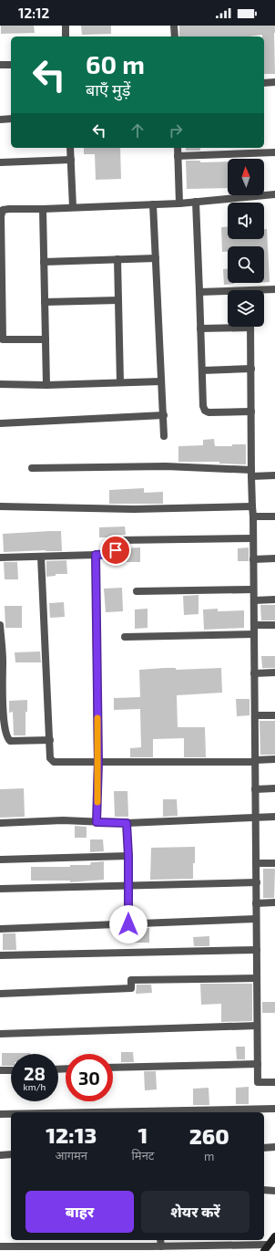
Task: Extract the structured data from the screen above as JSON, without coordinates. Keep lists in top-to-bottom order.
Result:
{
  "north": "top",
  "page": {
    "status": "12:12",
    "turn": ["60 m", "बाएँ मुड़ें"],
    "speed": "28 km/h",
    "limit": "30",
    "eta": [
      "12:13",
      "आगमन",
      "1",
      "मिनट",
      "260",
      "m"
    ],
    "buttons": ["बाहर", "शेयर करें"]
  }
}
